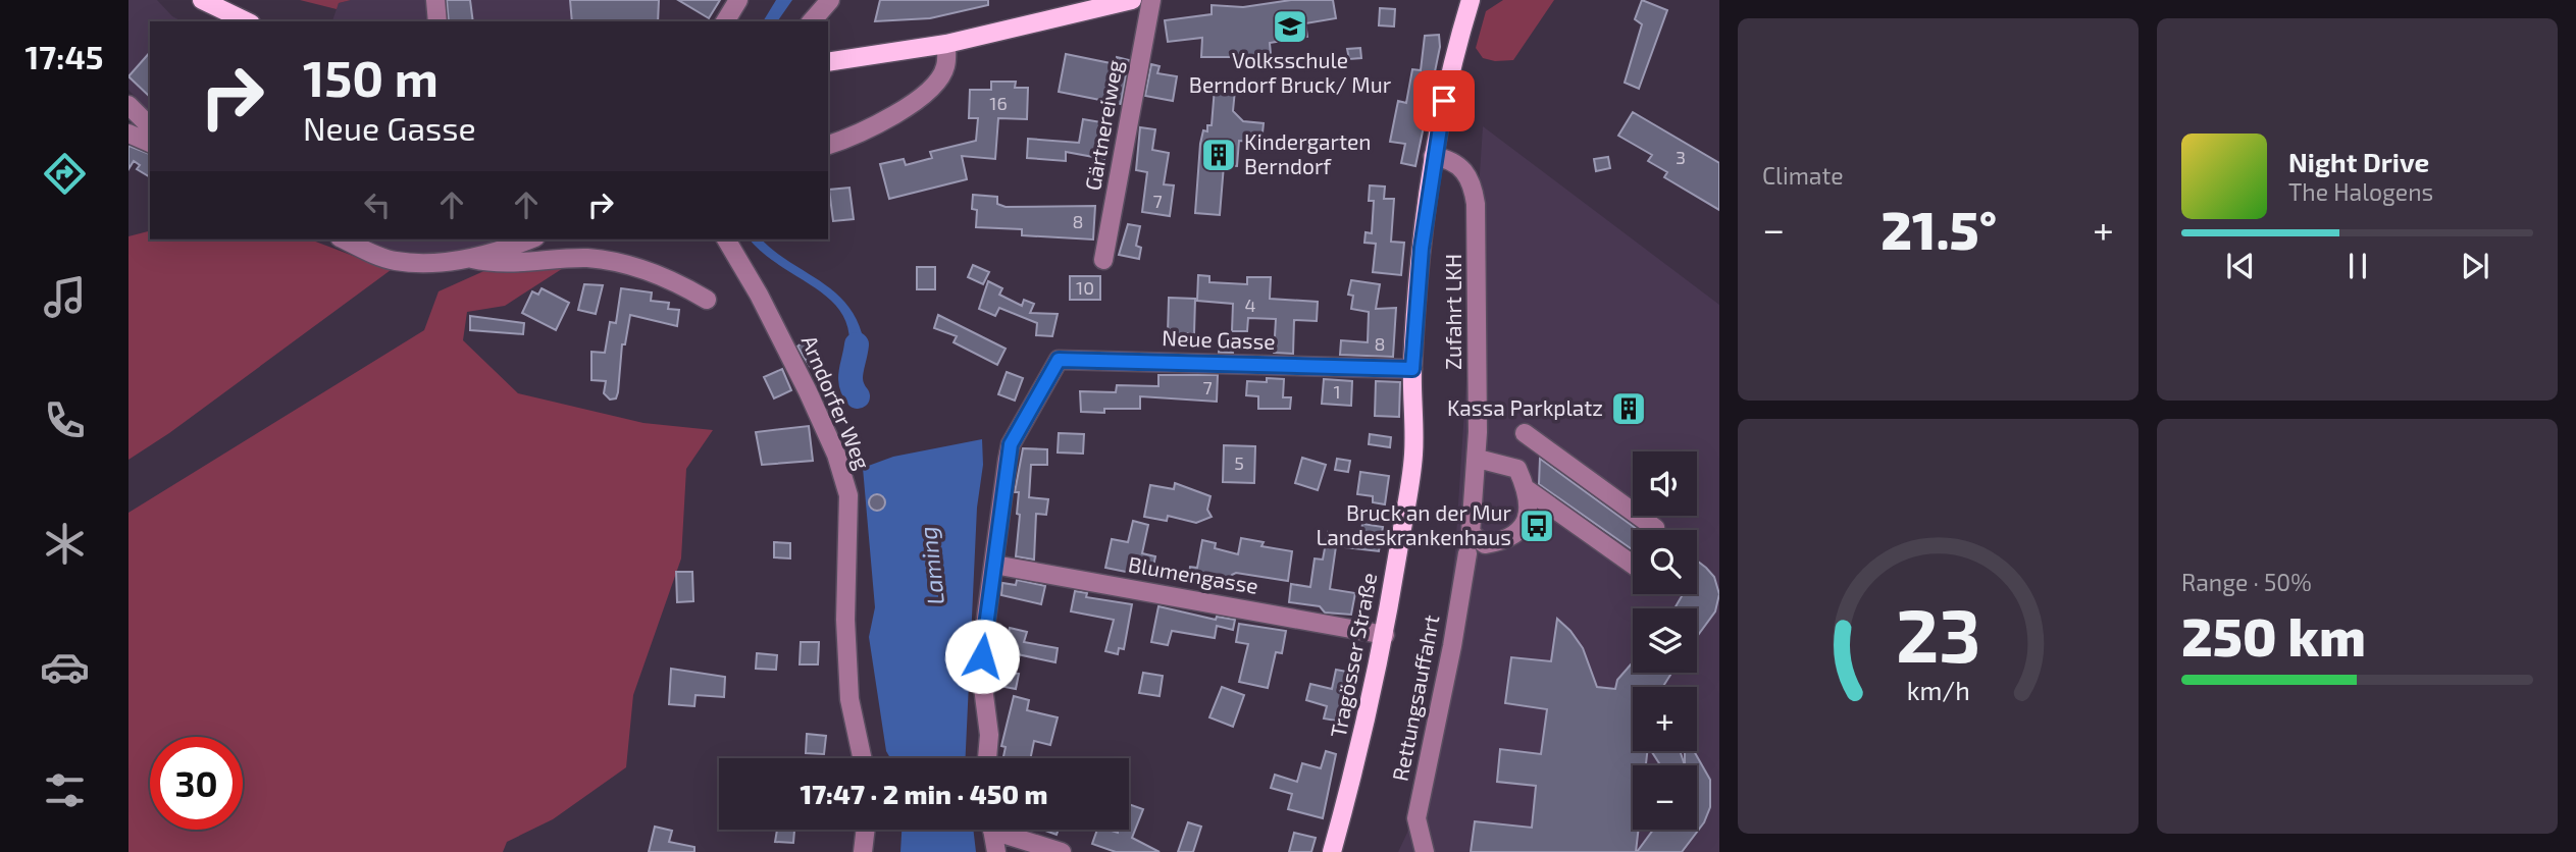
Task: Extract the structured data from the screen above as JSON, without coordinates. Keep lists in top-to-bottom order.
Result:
{
  "streets": {
    "main road": ["Tragösser Straße"],
    "street": [
      "Gärtnereiweg",
      "Zufahrt LKH",
      "Neue Gasse",
      "Arndorfer Weg",
      "Blumengasse",
      "Rettungsauffahrt"
    ]
  },
  "crossings": [
    ["Zufahrt LKH", "Tragösser Straße"],
    ["Neue Gasse", "Blumengasse"],
    ["Neue Gasse", "Tragösser Straße"],
    ["Blumengasse", "Tragösser Straße"]
  ],
  "water": ["Laming"],
  "places": {
    "school or university": ["Volksschule Berndorf Bruck/ Mur"],
    "building": ["Kindergarten Berndorf", "Kassa Parkplatz"],
    "bus stop": ["Bruck an der Mur Landeskrankenhaus"]
  },
  "house_numbers": [
    "16",
    "3",
    "7",
    "8",
    "10",
    "4",
    "8",
    "7",
    "1",
    "5"
  ],
  "page": {
    "tabs": "17:45",
    "tile": [
      "Climate",
      ["Range · 50%", "250 km"]
    ],
    "turn": ["150 m", "Neue Gasse"],
    "song": ["Night Drive", "The Halogens"],
    "heat": ["−", "21.5°", "+"],
    "map_buttons": ["+", "−"],
    "limit": "30",
    "trip": "17:47 · 2 min · 450 m",
    "gauge": ["23", "km/h"]
  }
}
